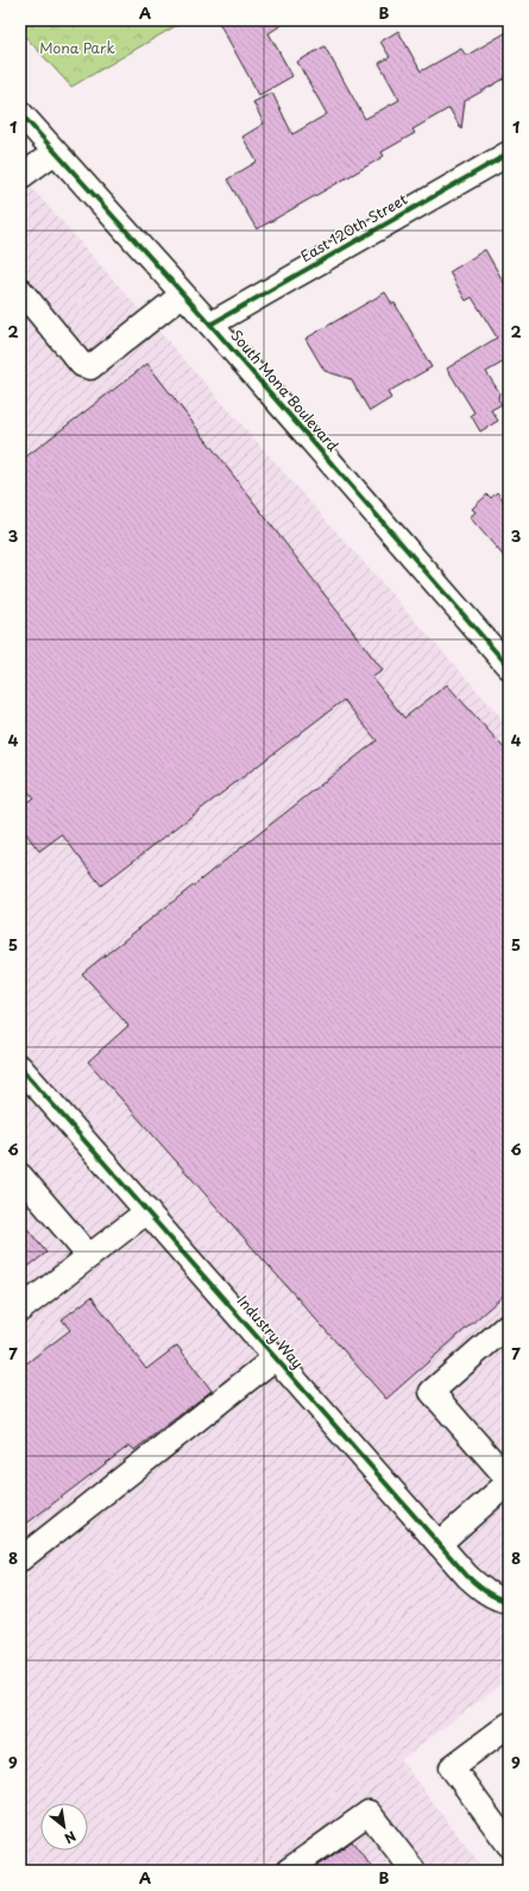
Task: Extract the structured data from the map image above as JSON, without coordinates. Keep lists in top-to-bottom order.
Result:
{
  "streets": {
    "street": ["East 120th Street", "South Mona Boulevard", "Industry Way"]
  },
  "crossings": [
    ["East 120th Street", "South Mona Boulevard"]
  ],
  "parks": ["Mona Park"],
  "north": "bottom right",
  "grid": {
    "columns": ["A", "B"],
    "rows": [
      "1",
      "2",
      "3",
      "4",
      "5",
      "6",
      "7",
      "8",
      "9"
    ]
  }
}
